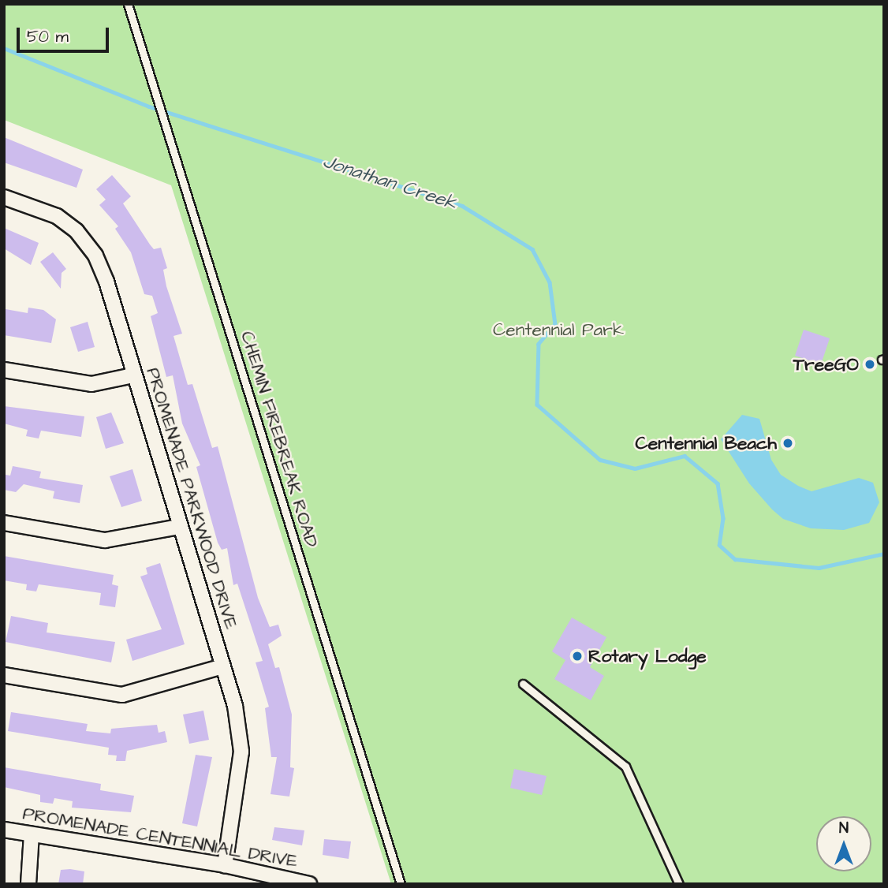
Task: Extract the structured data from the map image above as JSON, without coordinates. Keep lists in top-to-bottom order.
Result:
{
  "streets": {
    "street": ["PROMENADE PARKWOOD DRIVE", "PROMENADE CENTENNIAL DRIVE"],
    "lane": ["CHEMIN FIREBREAK ROAD"]
  },
  "crossings": [
    ["PROMENADE PARKWOOD DRIVE", "PROMENADE CENTENNIAL DRIVE"]
  ],
  "water": ["Jonathan Creek"],
  "parks": ["Centennial Park"],
  "places": ["TreeGO", "Centennial Beach", "Rotary Lodge"],
  "scale_bar": "50 m",
  "north": "top"
}
